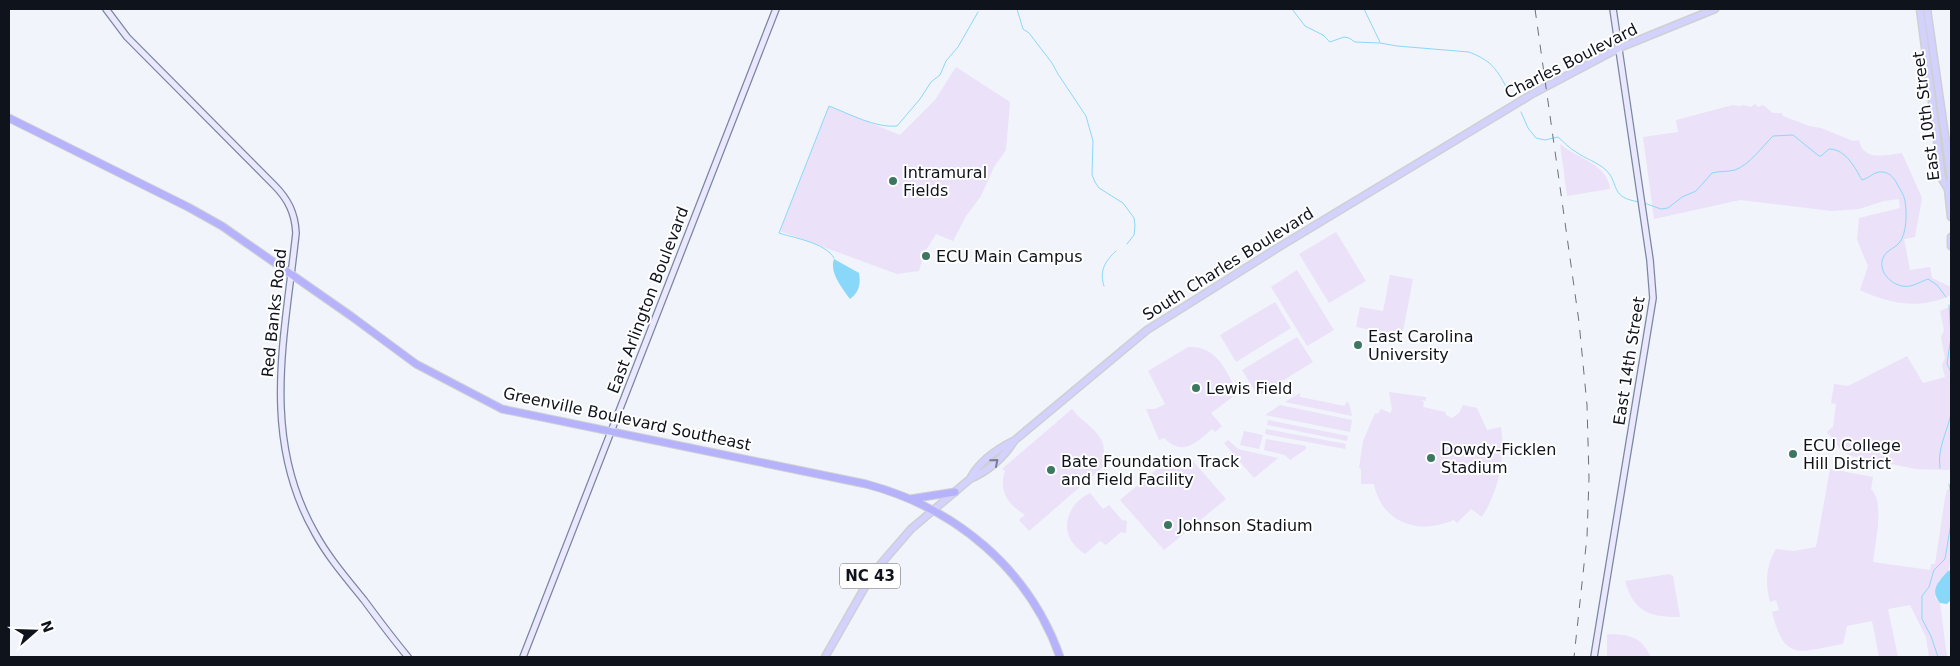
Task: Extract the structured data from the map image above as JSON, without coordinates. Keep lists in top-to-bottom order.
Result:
{
  "streets": {
    "highway": ["Greenville Boulevard Southeast"],
    "main road": [
      "Charles Boulevard",
      "East 10th Street",
      "South Charles Boulevard",
      "NC 43"
    ],
    "street": ["East Arlington Boulevard", "Red Banks Road", "East 14th Street"]
  },
  "crossings": [
    ["Charles Boulevard", "South Charles Boulevard"],
    ["Charles Boulevard", "East 14th Street"],
    ["South Charles Boulevard", "Greenville Boulevard Southeast"],
    ["East Arlington Boulevard", "Greenville Boulevard Southeast"],
    ["Red Banks Road", "Greenville Boulevard Southeast"]
  ],
  "places": [
    "Intramural Fields",
    "ECU Main Campus",
    "East Carolina University",
    "Lewis Field",
    "ECU College Hill District",
    "Dowdy-Ficklen Stadium",
    "Bate Foundation Track and Field Facility",
    "Johnson Stadium"
  ],
  "north": "right"
}
